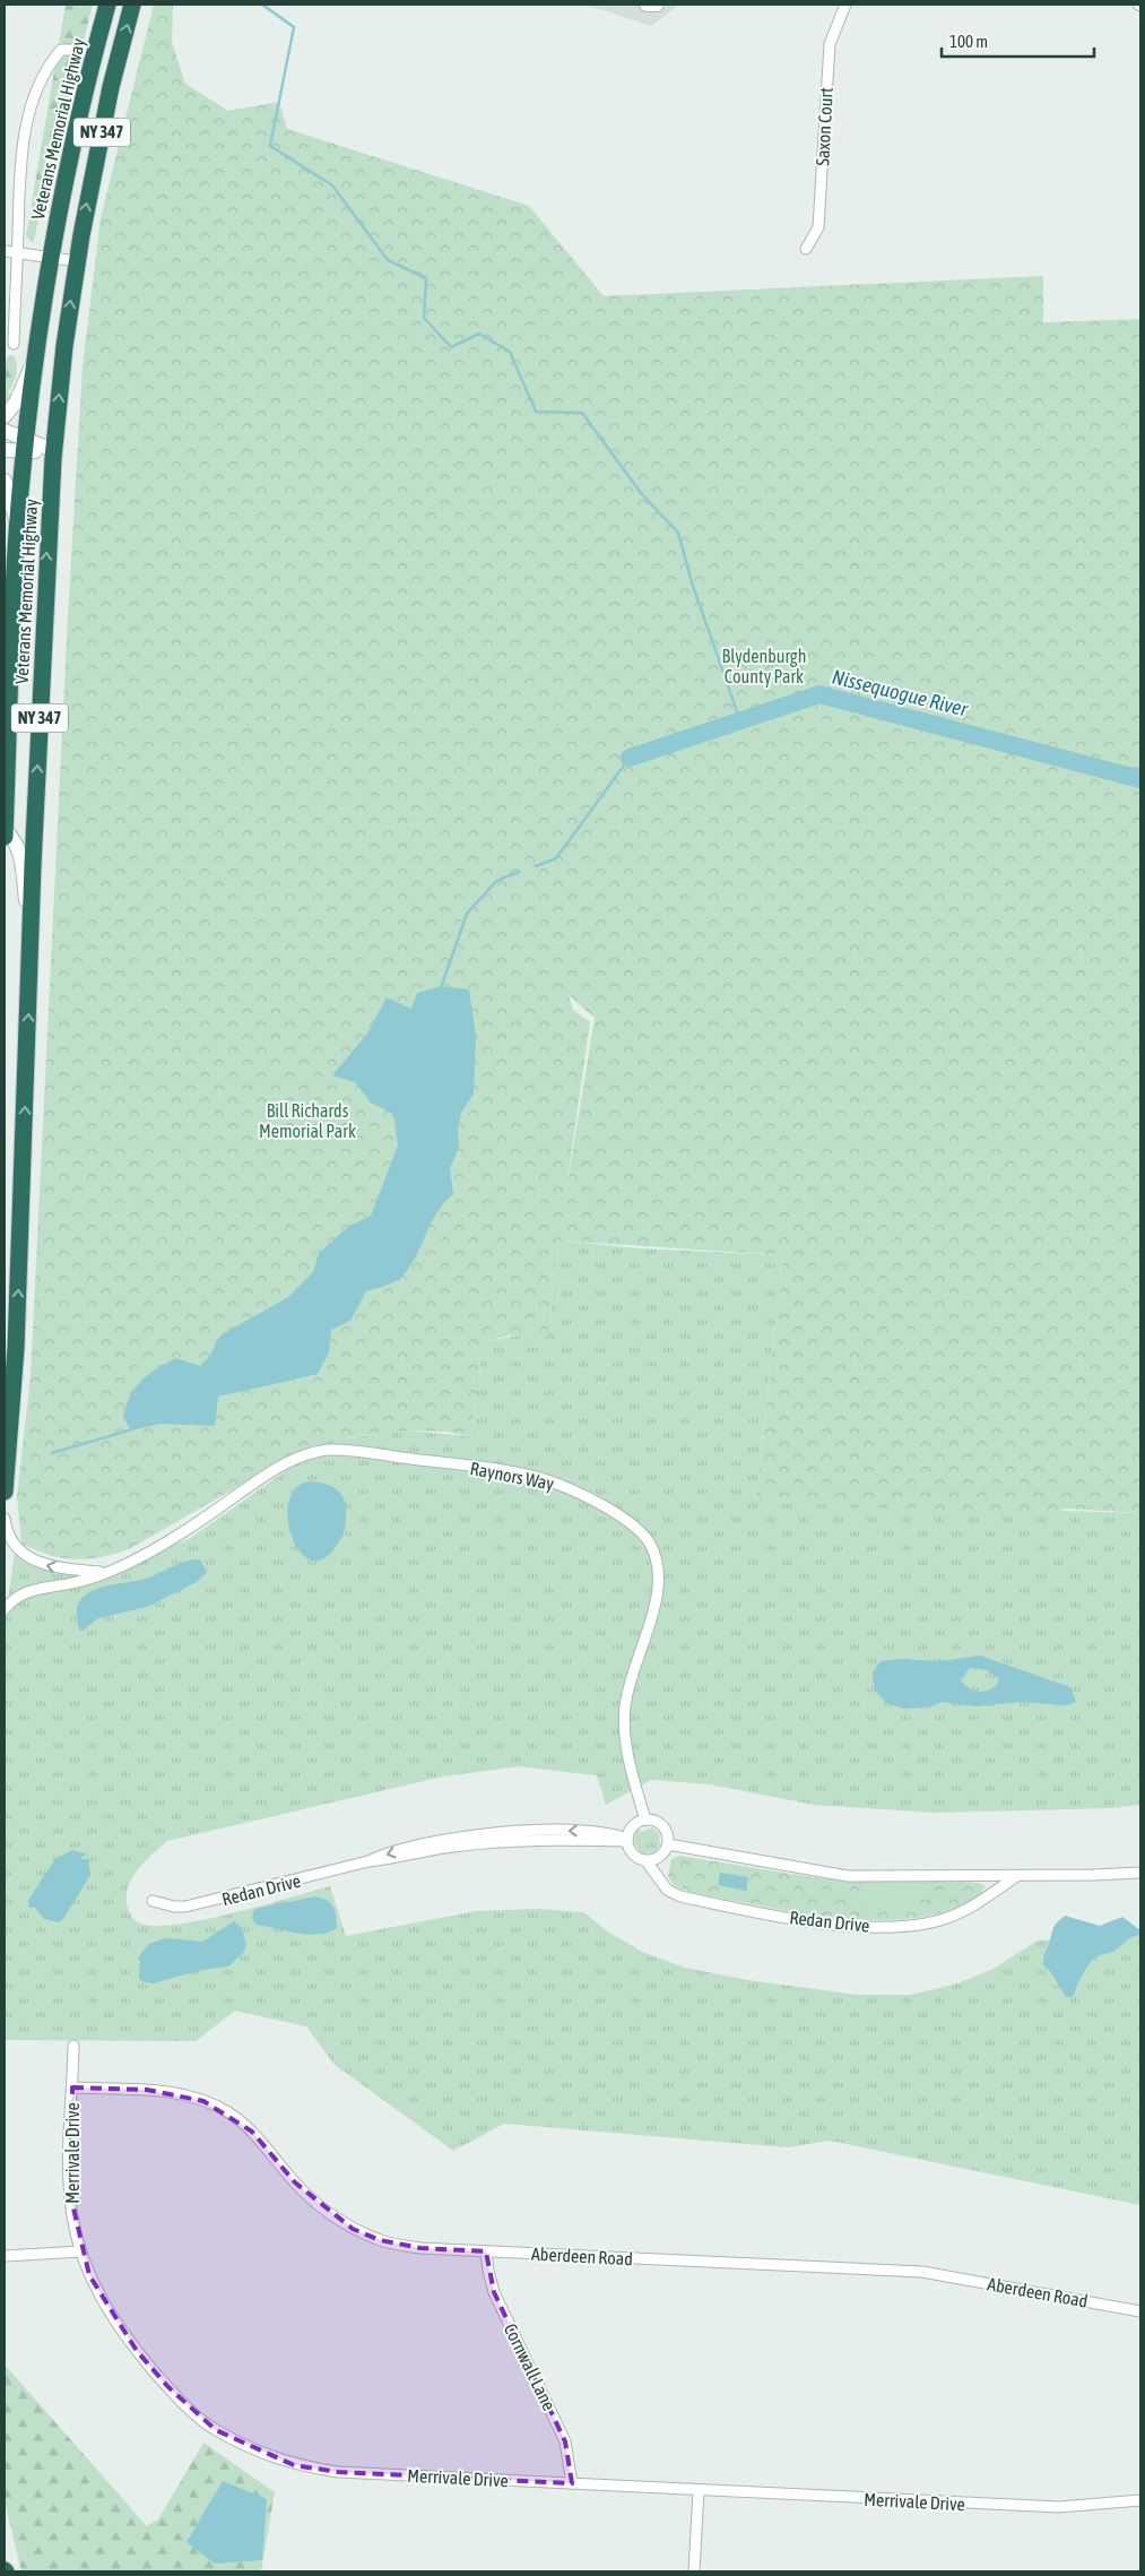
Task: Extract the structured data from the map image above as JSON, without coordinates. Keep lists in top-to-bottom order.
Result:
{
  "streets": {
    "highway": ["Veterans Memorial Highway", "NY 347"],
    "street": [
      "Saxon Court",
      "Raynors Way",
      "Redan Drive",
      "Merrivale Drive",
      "Aberdeen Road",
      "Cornwall Lane"
    ]
  },
  "crossings": [
    ["Raynors Way", "Redan Drive"],
    ["Merrivale Drive", "Aberdeen Road"],
    ["Merrivale Drive", "Cornwall Lane"],
    ["Aberdeen Road", "Cornwall Lane"]
  ],
  "water": ["Nissequogue River"],
  "parks": ["Blydenburgh County Park", "Bill Richards Memorial Park"],
  "scale_bar": "100 m"
}
